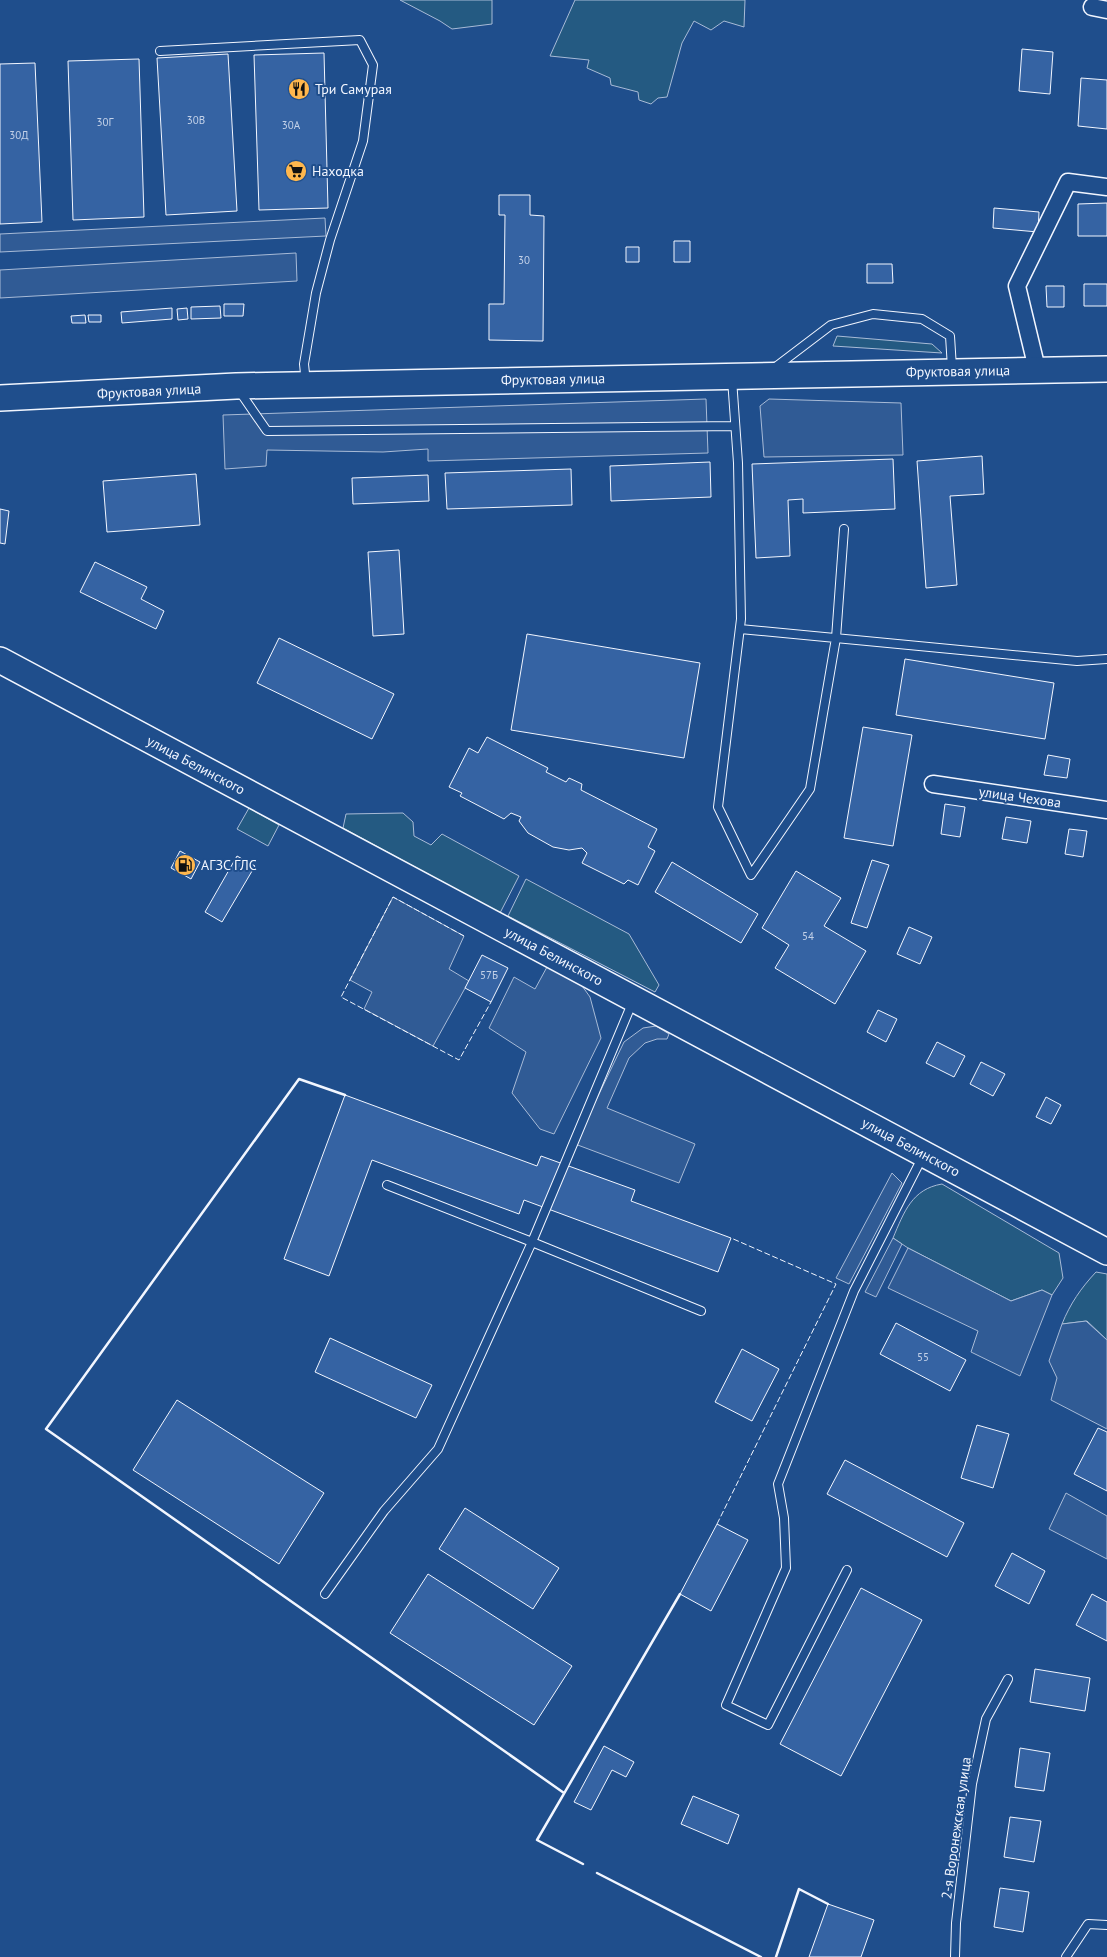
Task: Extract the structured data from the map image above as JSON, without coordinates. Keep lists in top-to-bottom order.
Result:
{
  "streets": {
    "main road": ["Фруктовая улица", "улица Белинского"],
    "street": ["улица Чехова"],
    "lane": ["2-я Воронежская улица"]
  },
  "places": {
    "restaurant": ["Три Самурая"],
    "supermarket": ["Находка"],
    "fuel station": ["АГЗС ГЛС"]
  },
  "house_numbers": [
    "30В",
    "30Г",
    "30А",
    "30Д",
    "30",
    "54",
    "57Б",
    "55"
  ]
}
